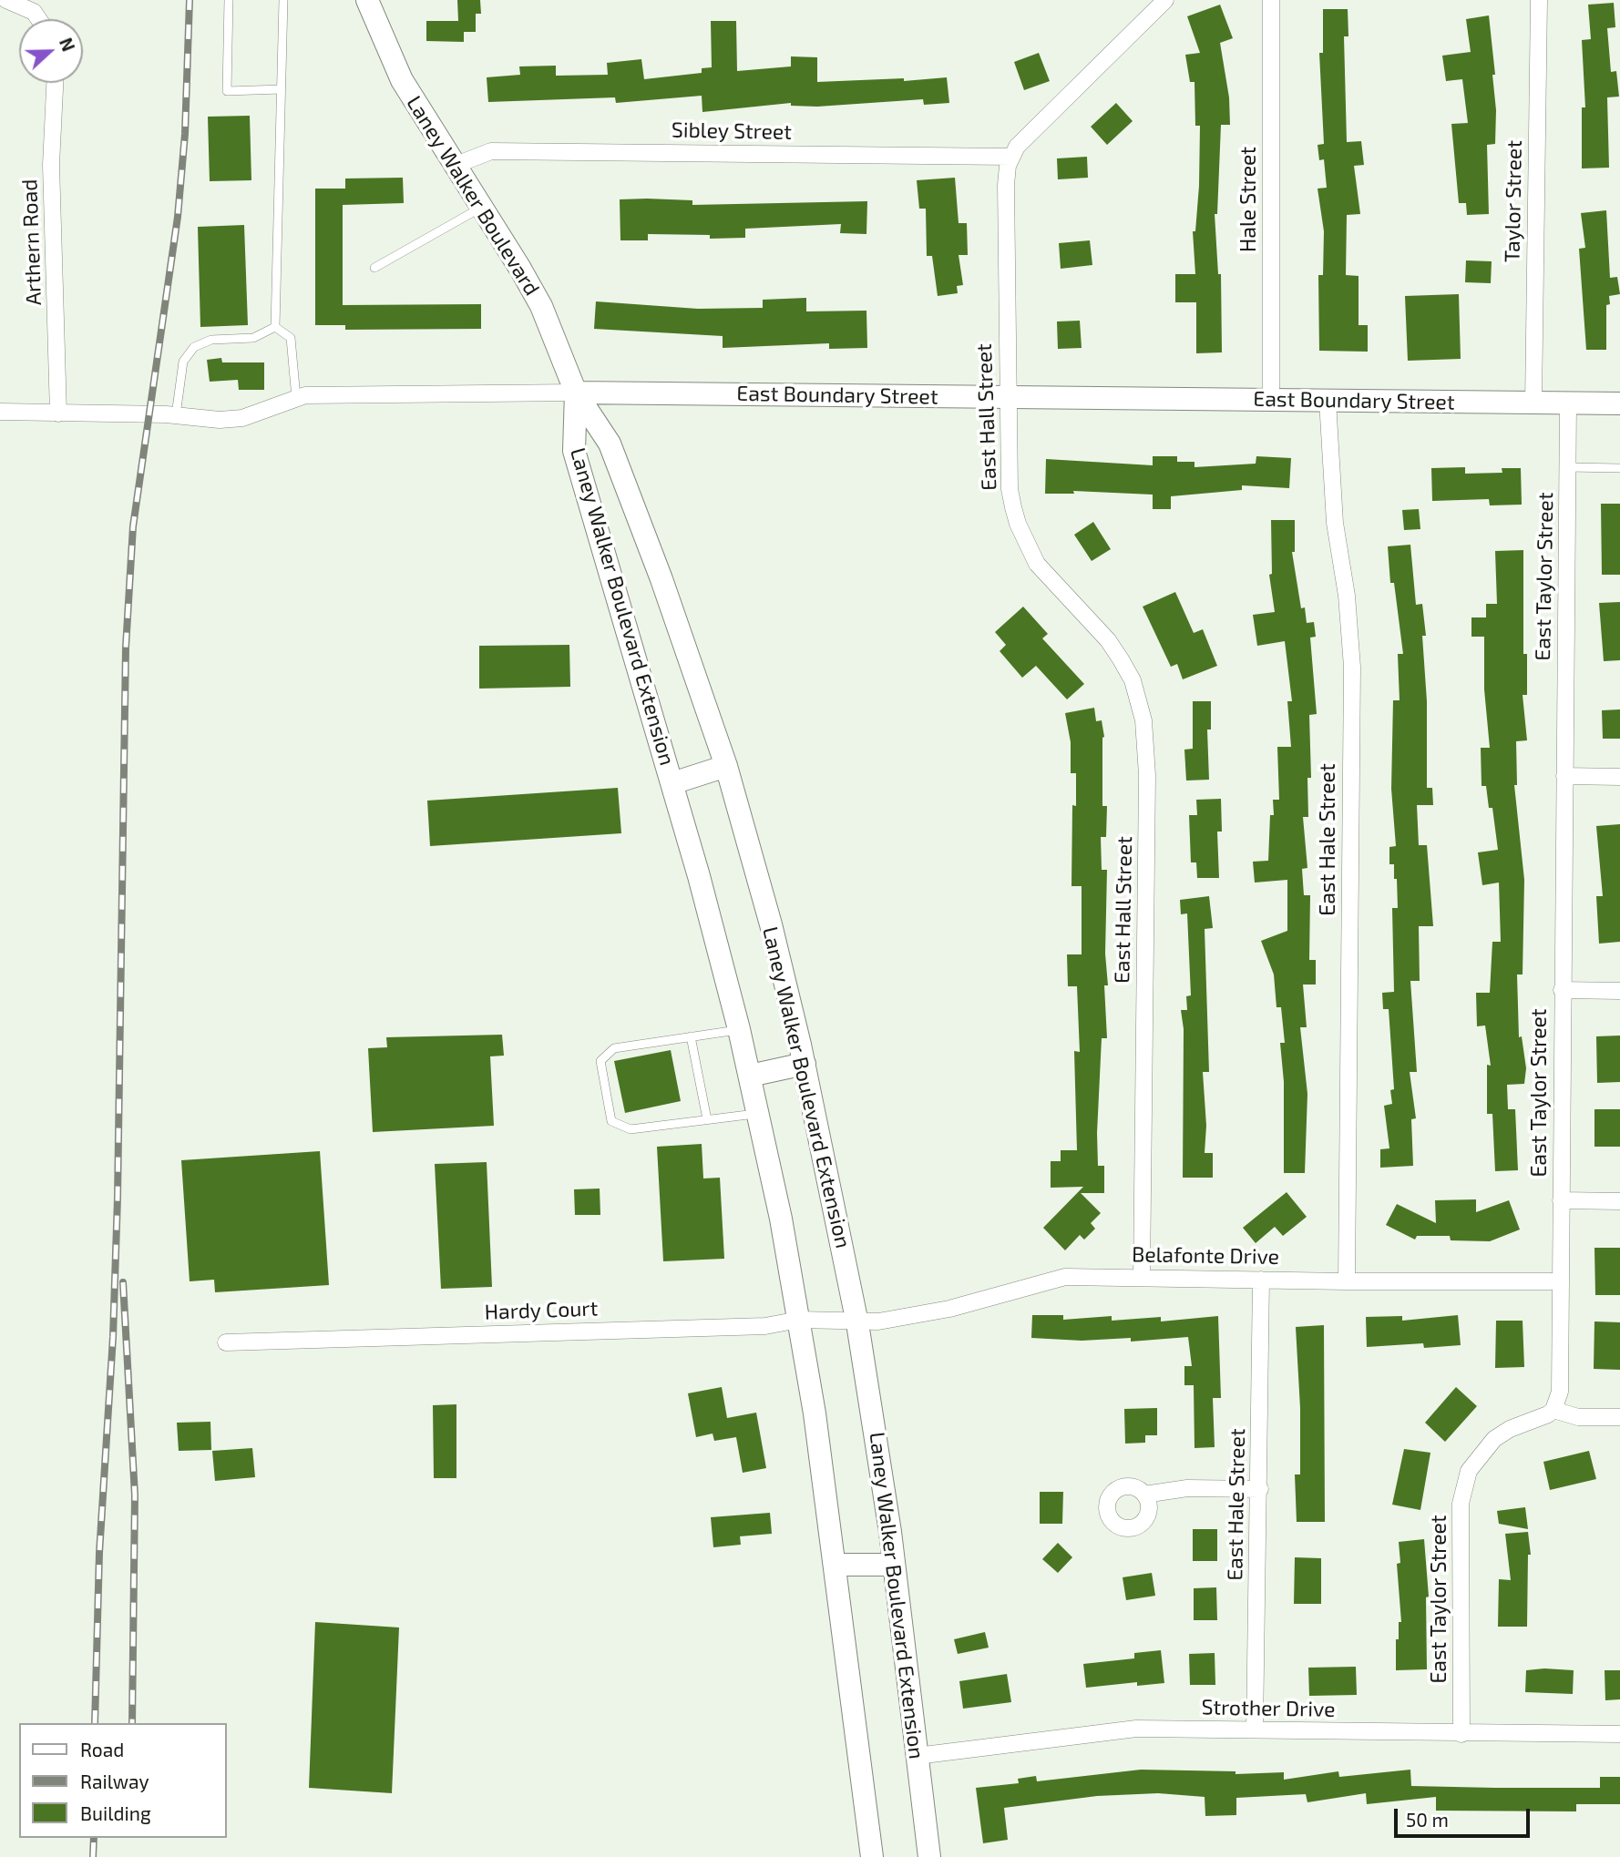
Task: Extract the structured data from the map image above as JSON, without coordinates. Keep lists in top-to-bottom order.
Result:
{
  "streets": {
    "main road": ["Laney Walker Boulevard", "East Boundary Street", "Laney Walker Boulevard Extension"],
    "street": [
      "Sibley Street",
      "Hale Street",
      "Taylor Street",
      "Arthern Road",
      "East Hall Street",
      "East Taylor Street",
      "East Hale Street",
      "Belafonte Drive",
      "Hardy Court",
      "Strother Drive"
    ]
  },
  "crossings": [
    ["Sibley Street", "Laney Walker Boulevard"],
    ["Sibley Street", "East Hall Street"],
    ["Laney Walker Boulevard", "East Boundary Street"],
    ["Laney Walker Boulevard", "Laney Walker Boulevard Extension"],
    ["Hale Street", "East Boundary Street"],
    ["Taylor Street", "East Boundary Street"],
    ["Arthern Road", "East Boundary Street"],
    ["East Boundary Street", "East Hall Street"],
    ["East Boundary Street", "East Taylor Street"],
    ["East Boundary Street", "Laney Walker Boulevard Extension"],
    ["East Boundary Street", "East Hale Street"],
    ["East Hall Street", "Belafonte Drive"],
    ["East Taylor Street", "Belafonte Drive"],
    ["East Taylor Street", "Strother Drive"],
    ["Laney Walker Boulevard Extension", "Belafonte Drive"],
    ["Laney Walker Boulevard Extension", "Hardy Court"],
    ["Laney Walker Boulevard Extension", "Strother Drive"],
    ["East Hale Street", "Belafonte Drive"],
    ["East Hale Street", "Strother Drive"],
    ["Belafonte Drive", "Hardy Court"]
  ],
  "legend": ["Road", "Railway", "Building"],
  "scale_bar": "50 m",
  "north": "right"
}
